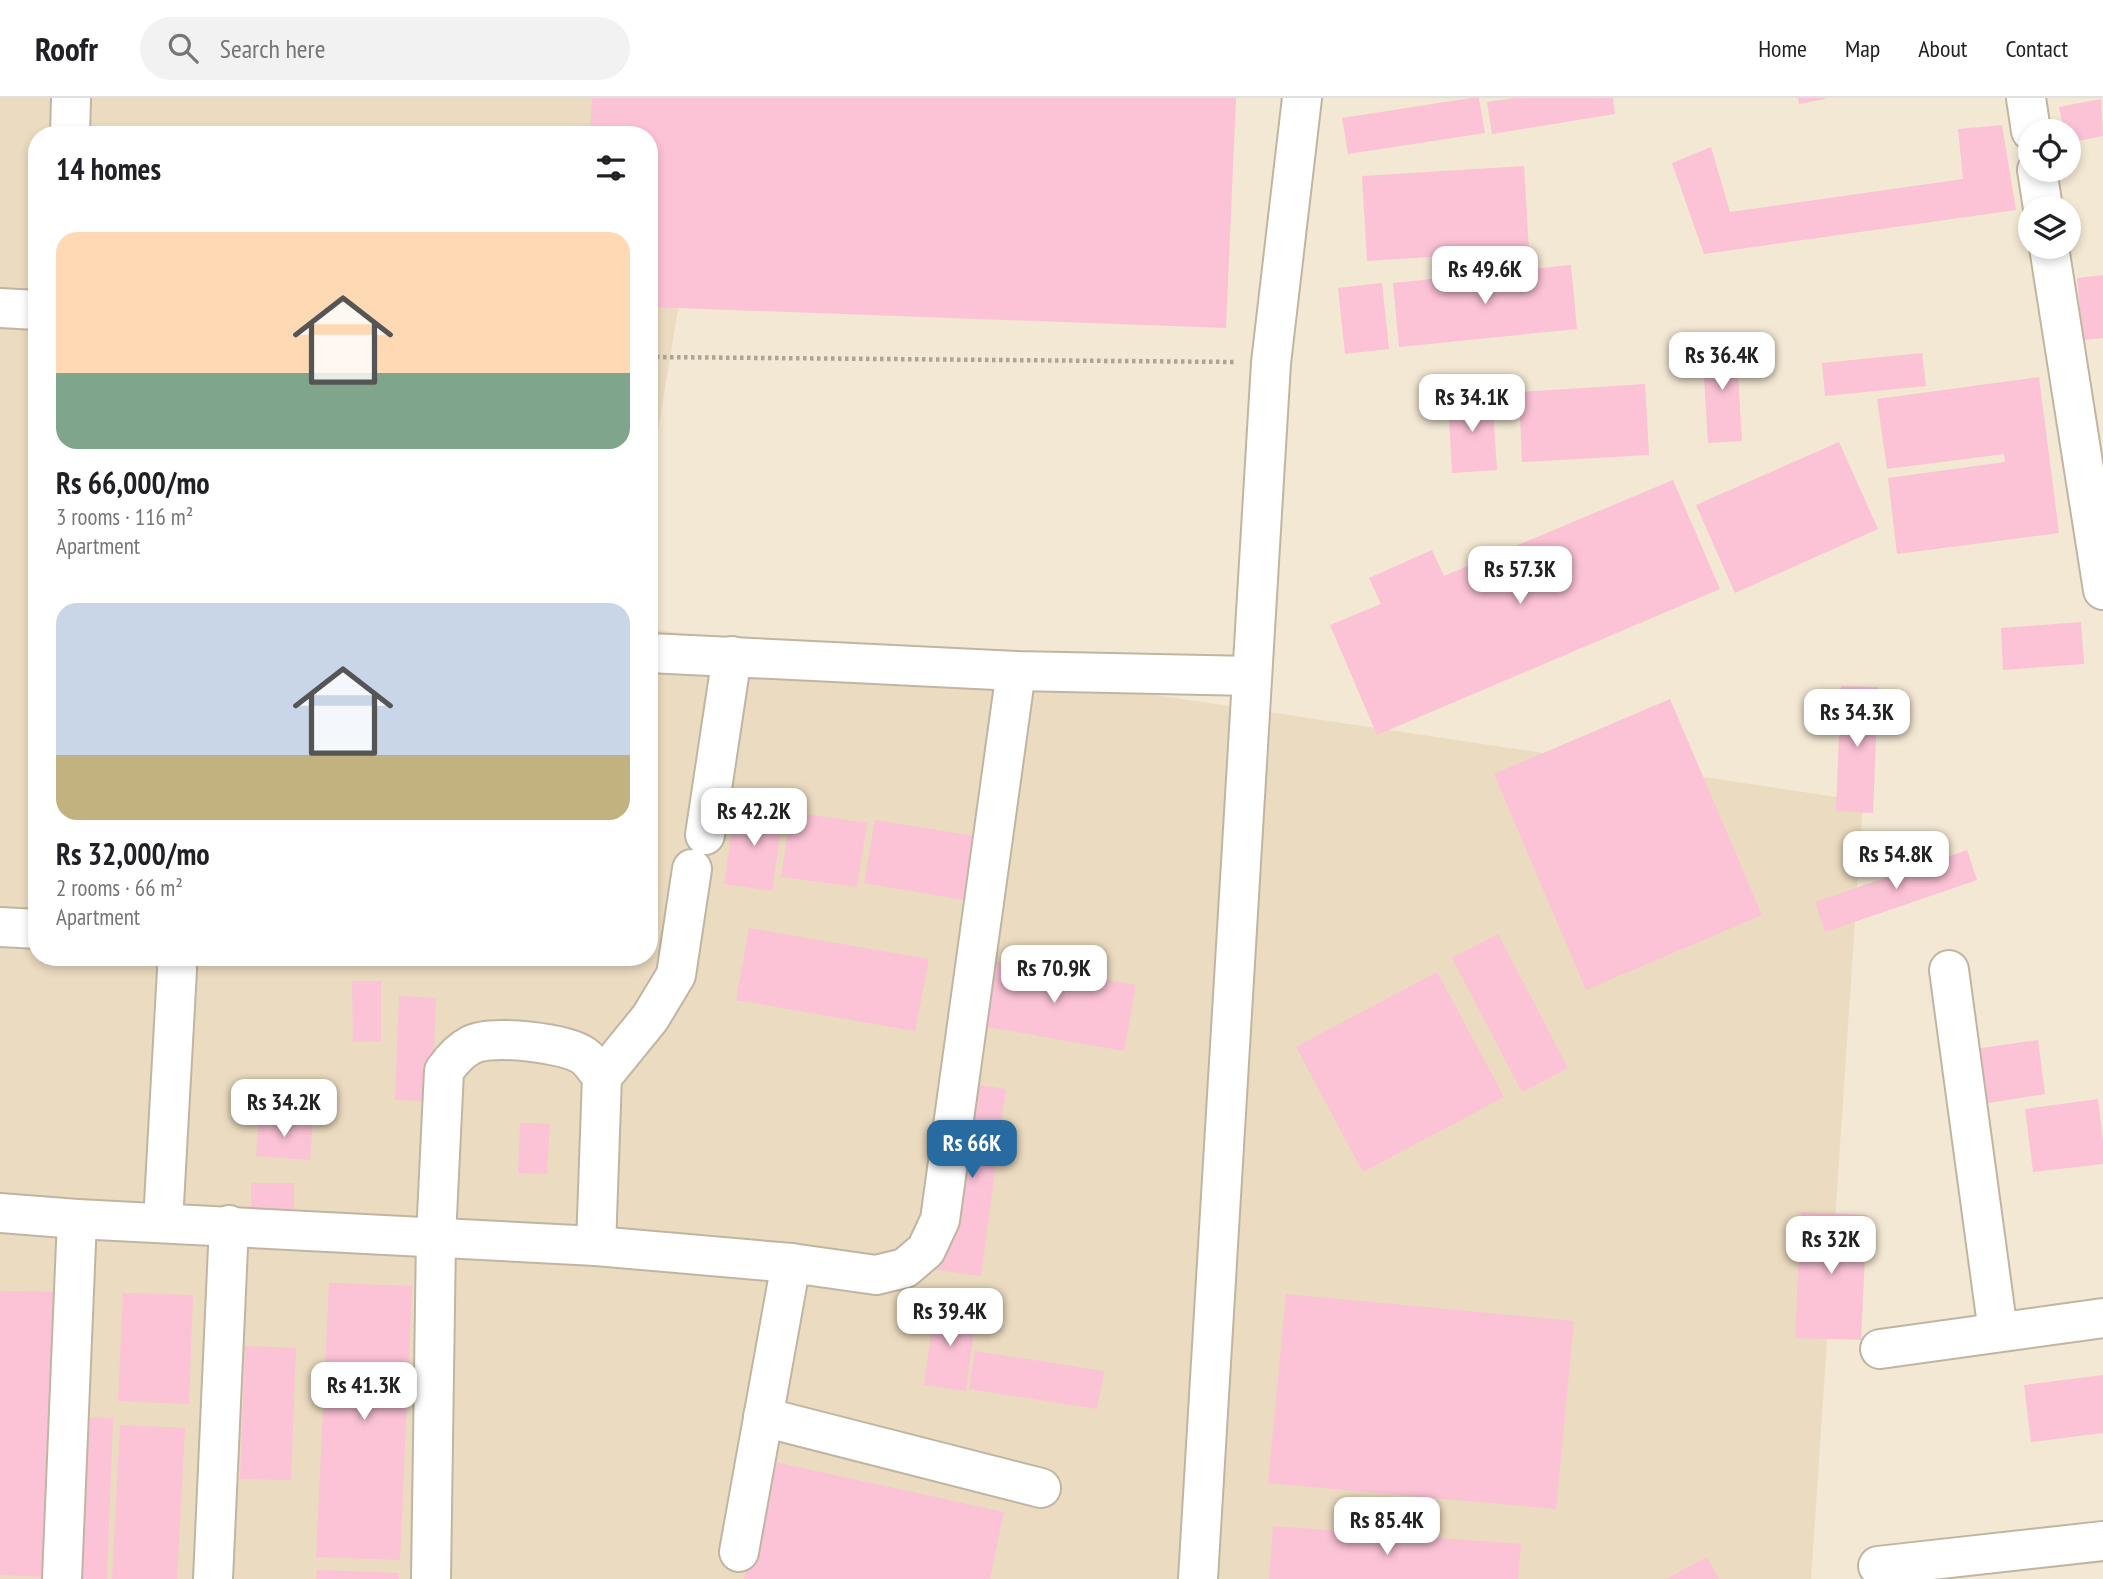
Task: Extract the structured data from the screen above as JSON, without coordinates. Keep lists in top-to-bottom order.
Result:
{
  "page": {
    "header": "Roofr",
    "search": "Search here",
    "nav": [
      "Home",
      "Map",
      "About",
      "Contact"
    ],
    "heading": "14 homes",
    "list": [
      {
        "name": "Rs 66,000/mo",
        "note": "3 rooms · 116 m² · Apartment"
      },
      {
        "name": "Rs 32,000/mo",
        "note": "2 rooms · 66 m² · Apartment"
      }
    ],
    "price": [
      "Rs 49.6K",
      "Rs 36.4K",
      "Rs 34.1K",
      "Rs 57.3K",
      "Rs 34.3K",
      "Rs 42.2K",
      "Rs 54.8K",
      "Rs 70.9K",
      "Rs 34.2K",
      "Rs 66K",
      "Rs 32K",
      "Rs 39.4K",
      "Rs 41.3K",
      "Rs 85.4K"
    ]
  }
}
